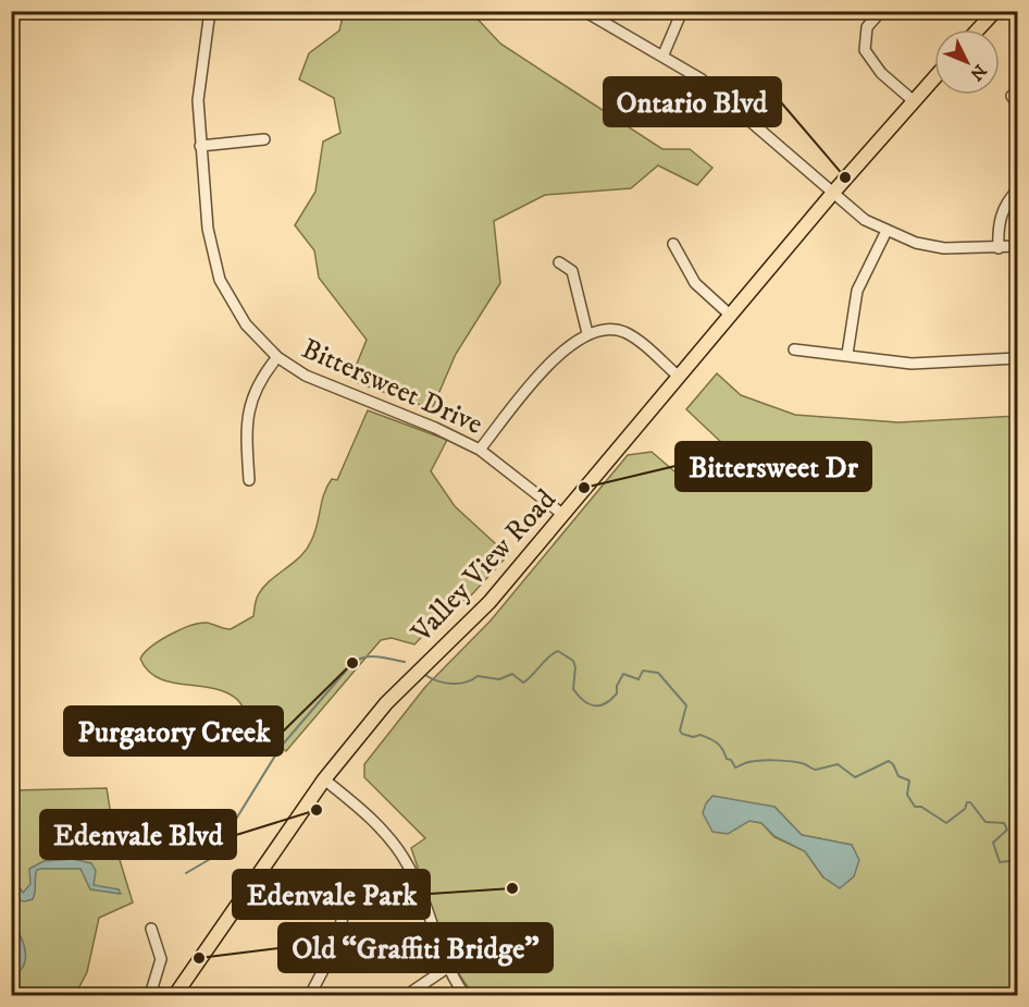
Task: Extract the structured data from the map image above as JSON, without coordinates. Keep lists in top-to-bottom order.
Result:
{
  "streets": {
    "main road": ["Valley View Road"],
    "street": ["Bittersweet Drive"]
  },
  "crossings": [
    ["Bittersweet Drive", "Valley View Road"]
  ],
  "places": [
    "Ontario Blvd",
    "Bittersweet Dr",
    "Purgatory Creek",
    "Edenvale Blvd",
    "Edenvale Park",
    "Old “Graffiti Bridge”"
  ],
  "north": "bottom right"
}
